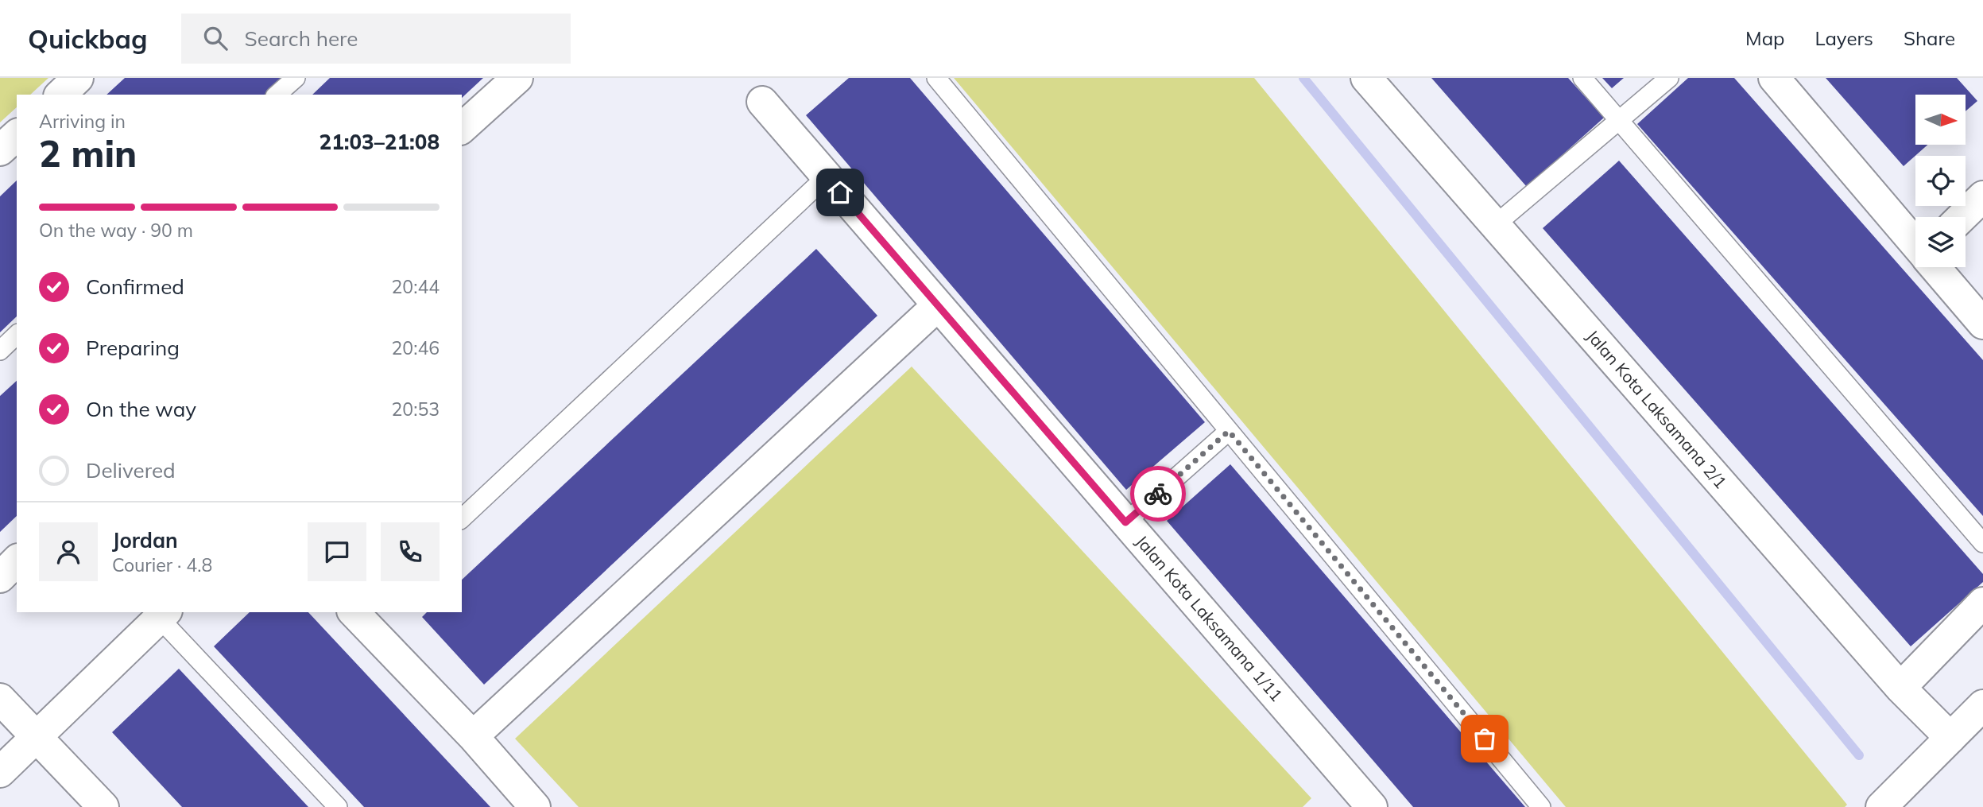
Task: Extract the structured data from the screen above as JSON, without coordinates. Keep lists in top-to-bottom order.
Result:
{
  "streets": {
    "street": ["Jalan Kota Laksamana 2/1", "Jalan Kota Laksamana 1/11"]
  },
  "north": "right",
  "page": {
    "header": "Quickbag",
    "search": "Search here",
    "nav": ["Map", "Layers", "Share"],
    "heading": ["2 min", "Arriving in", "21:03–21:08"],
    "panel": ["Jordan", "Courier · 4.8"],
    "bar": "On the way · 90 m",
    "list": [
      ["Confirmed", "20:44"],
      ["Preparing", "20:46"],
      ["On the way", "20:53"],
      "Delivered"
    ]
  }
}
